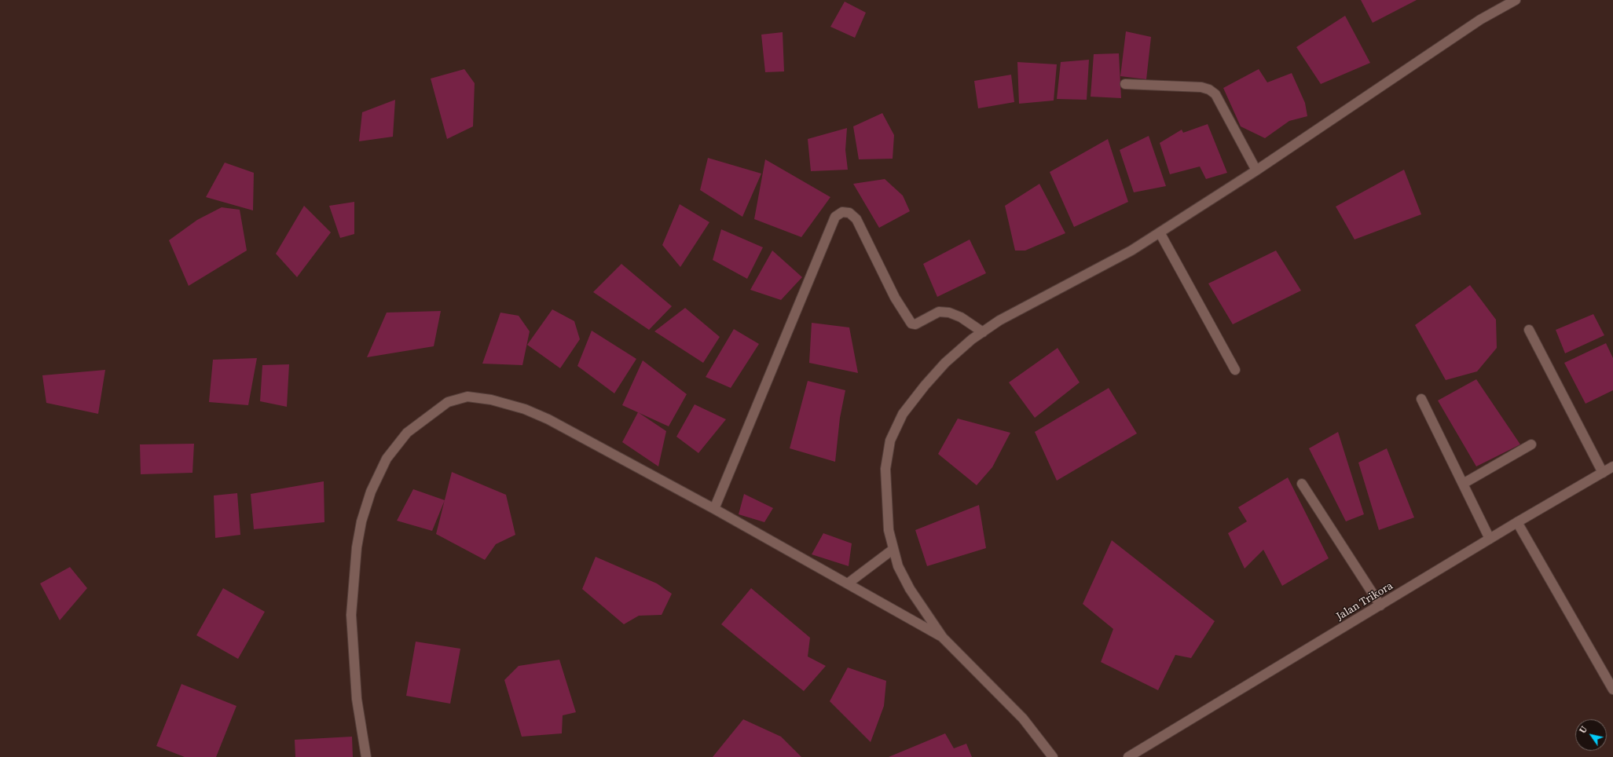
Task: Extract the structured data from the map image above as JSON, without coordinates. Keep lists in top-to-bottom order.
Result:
{
  "streets": {
    "street": ["Jalan Trikora"]
  },
  "north": "top left"
}
